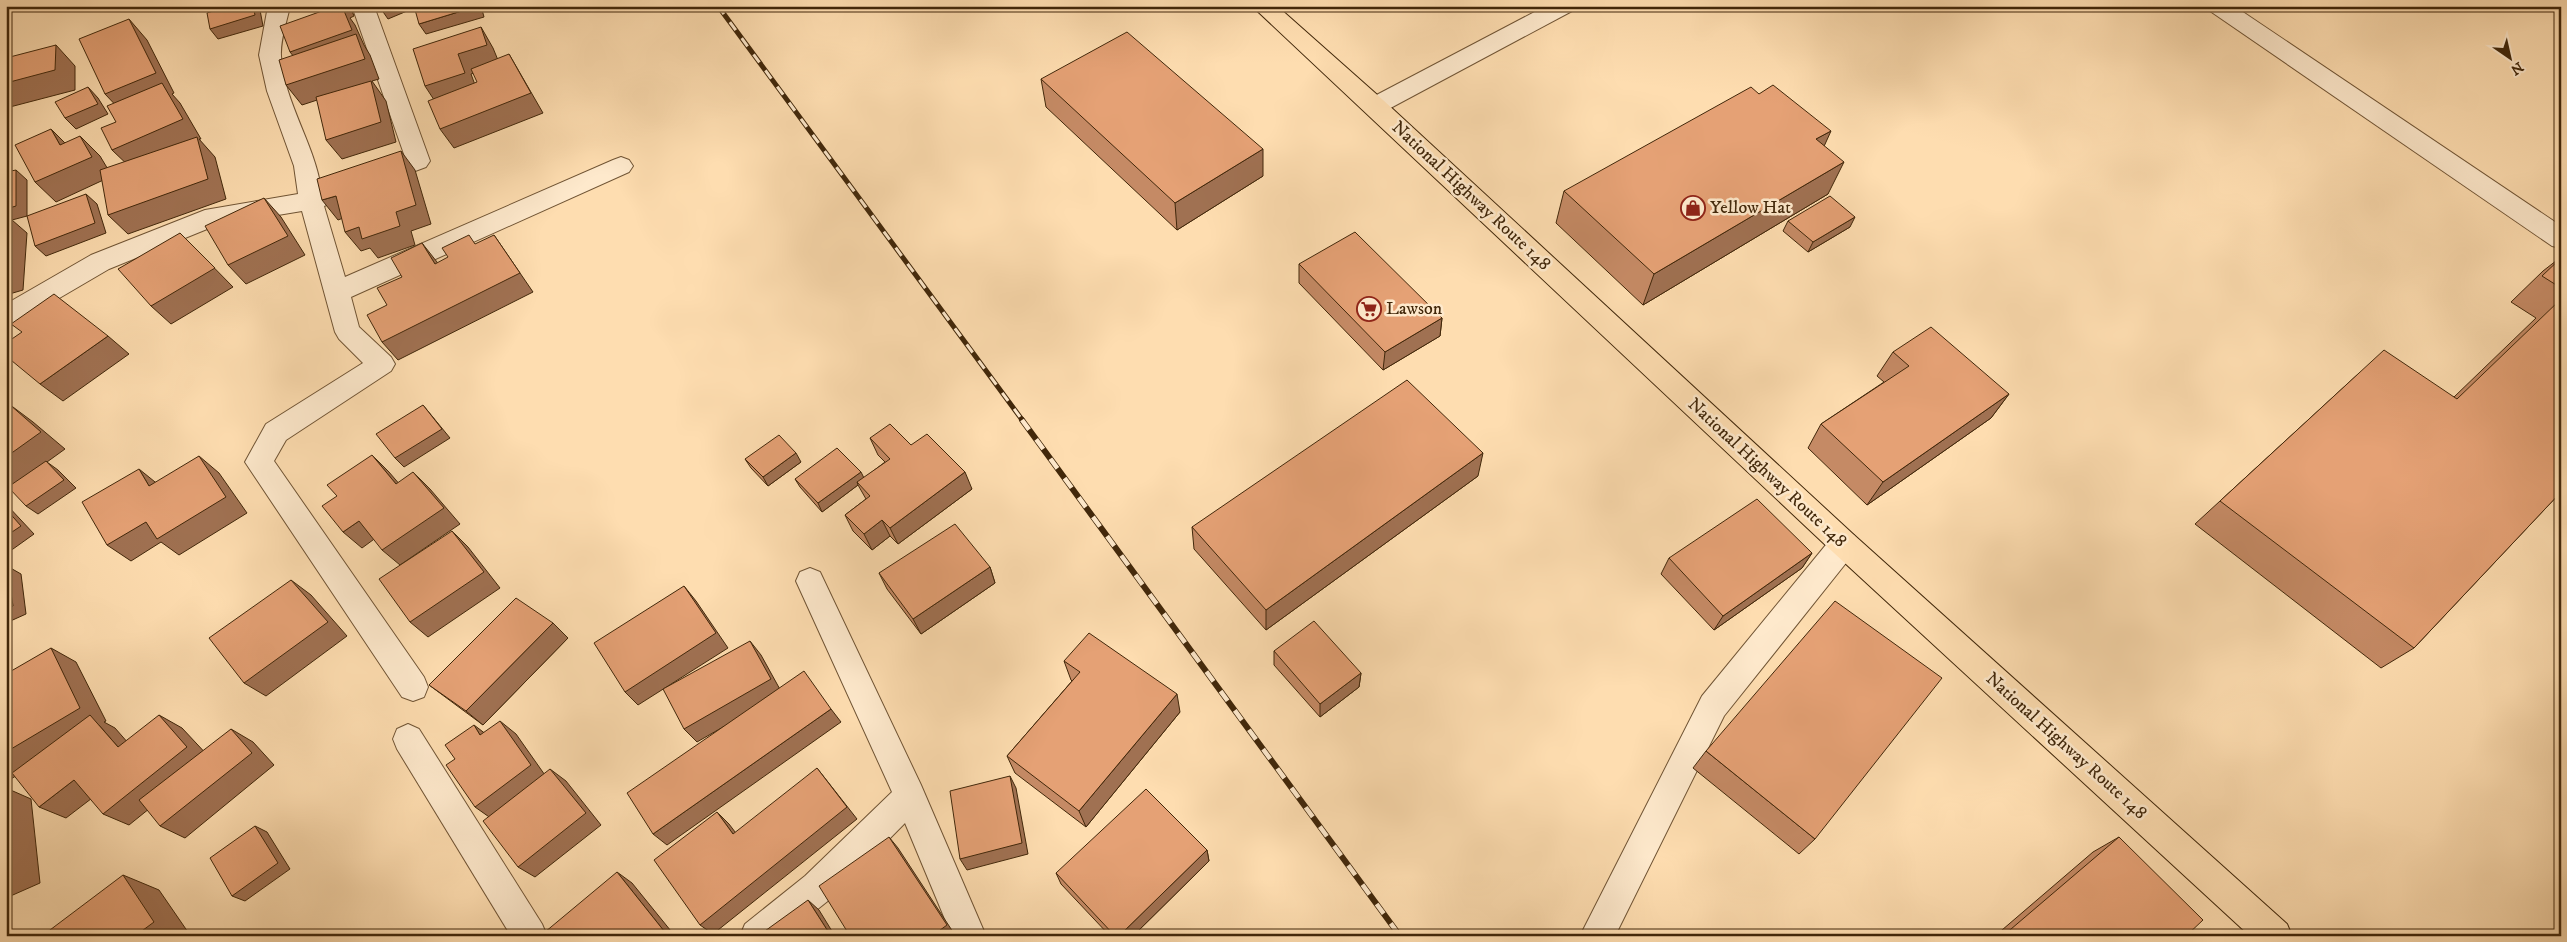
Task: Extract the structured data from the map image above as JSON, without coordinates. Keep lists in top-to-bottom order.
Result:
{
  "streets": {
    "highway": ["National Highway Route 148"]
  },
  "places": {
    "shop": ["Yellow Hat"],
    "supermarket": ["Lawson"]
  },
  "north": "bottom right"
}
